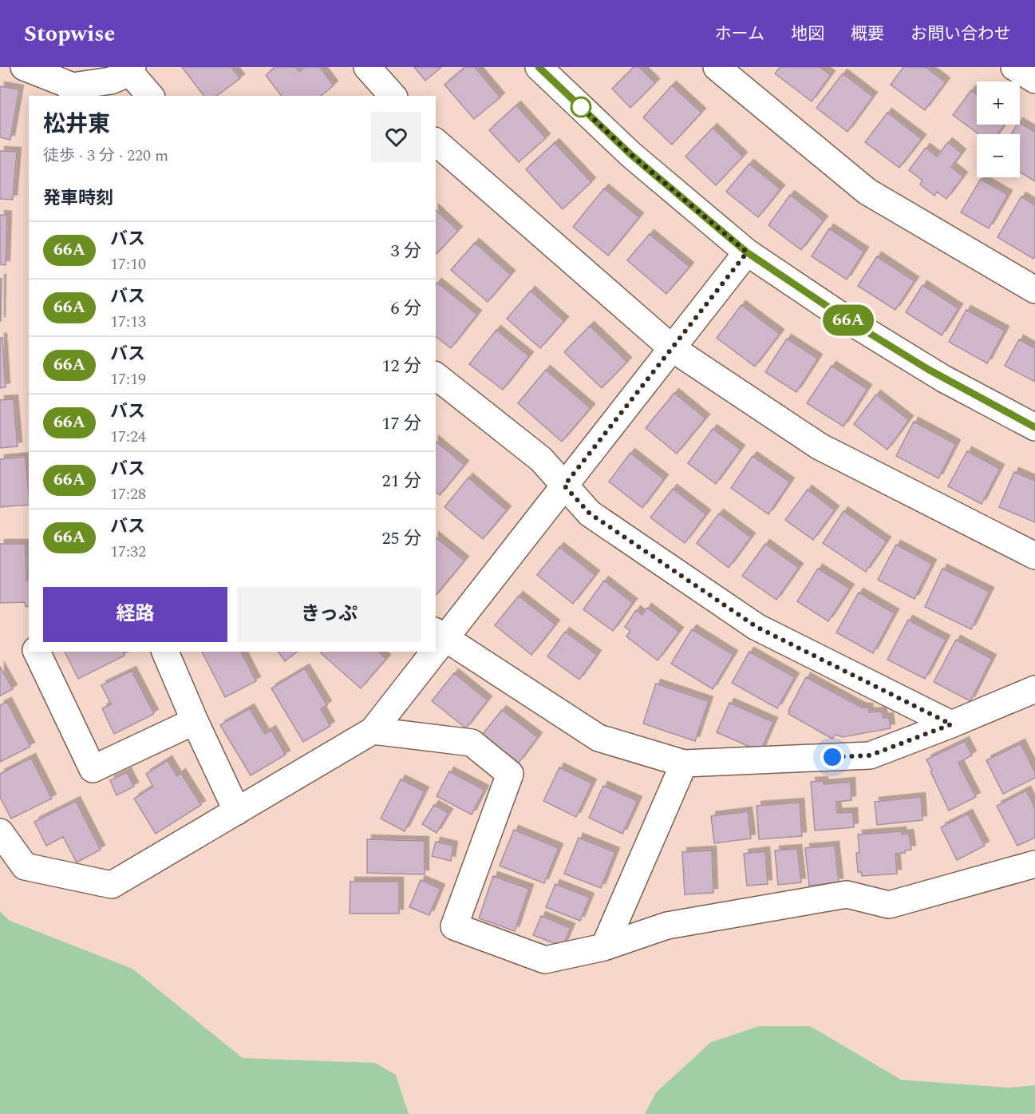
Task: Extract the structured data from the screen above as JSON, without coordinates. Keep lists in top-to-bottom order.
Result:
{
  "lines": ["bus line 66A"],
  "page": {
    "header": "Stopwise",
    "nav": [
      "ホーム",
      "地図",
      "概要",
      "お問い合わせ"
    ],
    "on_map": "66A",
    "map_buttons": ["+", "−"],
    "heading": [
      ["松井東", "徒歩 · 3 分 · 220 m"],
      "発車時刻"
    ],
    "list": [
      {
        "mark": "66A",
        "name": "バス",
        "note": "17:10",
        "value": "3 分"
      },
      {
        "mark": "66A",
        "name": "バス",
        "note": "17:13",
        "value": "6 分"
      },
      {
        "mark": "66A",
        "name": "バス",
        "note": "17:19",
        "value": "12 分"
      },
      {
        "mark": "66A",
        "name": "バス",
        "note": "17:24",
        "value": "17 分"
      },
      {
        "mark": "66A",
        "name": "バス",
        "note": "17:28",
        "value": "21 分"
      },
      {
        "mark": "66A",
        "name": "バス",
        "note": "17:32",
        "value": "25 分"
      }
    ],
    "buttons": ["経路", "きっぷ"]
  }
}
